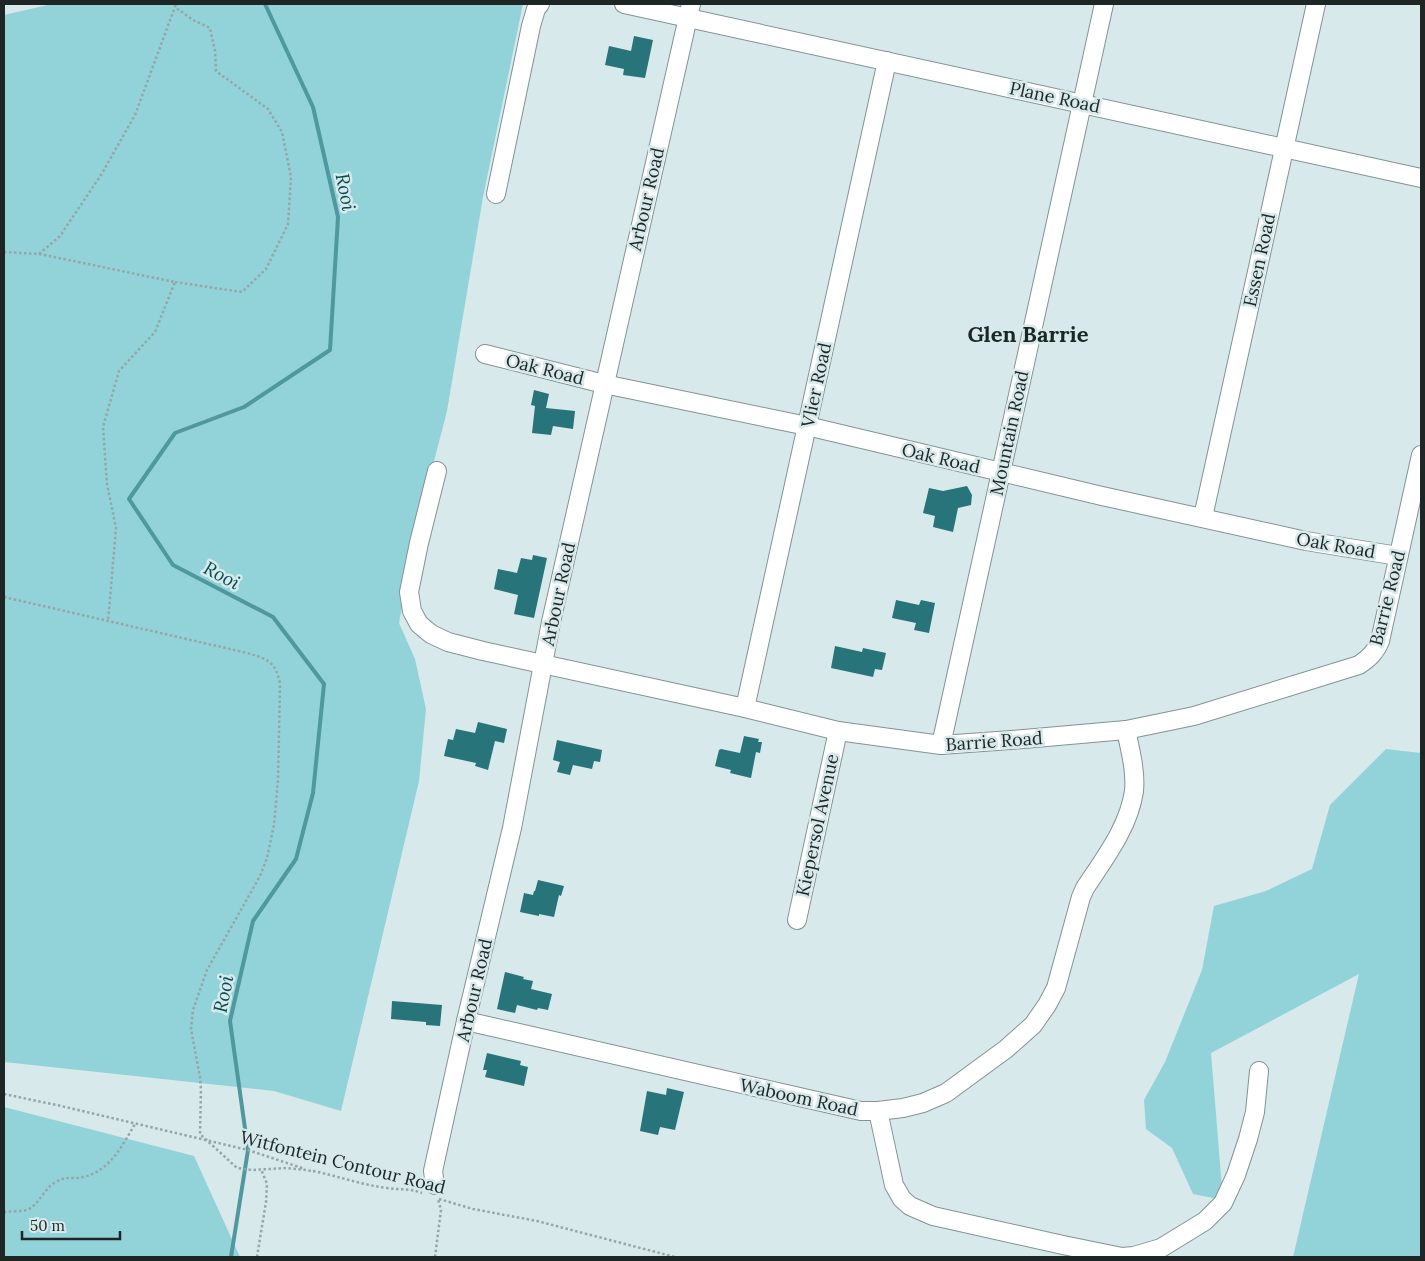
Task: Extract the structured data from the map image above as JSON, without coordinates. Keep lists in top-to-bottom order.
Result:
{
  "streets": {
    "street": [
      "Plane Road",
      "Arbour Road",
      "Essen Road",
      "Oak Road",
      "Vlier Road",
      "Mountain Road",
      "Barrie Road",
      "Kiepersol Avenue",
      "Waboom Road"
    ],
    "path": ["Witfontein Contour Road"]
  },
  "crossings": [
    ["Plane Road", "Arbour Road"],
    ["Plane Road", "Essen Road"],
    ["Plane Road", "Vlier Road"],
    ["Plane Road", "Mountain Road"],
    ["Arbour Road", "Oak Road"],
    ["Arbour Road", "Barrie Road"],
    ["Arbour Road", "Waboom Road"],
    ["Arbour Road", "Witfontein Contour Road"],
    ["Essen Road", "Oak Road"],
    ["Oak Road", "Vlier Road"],
    ["Oak Road", "Mountain Road"],
    ["Oak Road", "Barrie Road"],
    ["Vlier Road", "Barrie Road"],
    ["Mountain Road", "Barrie Road"],
    ["Barrie Road", "Kiepersol Avenue"],
    ["Barrie Road", "Waboom Road"]
  ],
  "districts": ["Glen Barrie"],
  "water": ["Rooi"],
  "scale_bar": "50 m"
}
